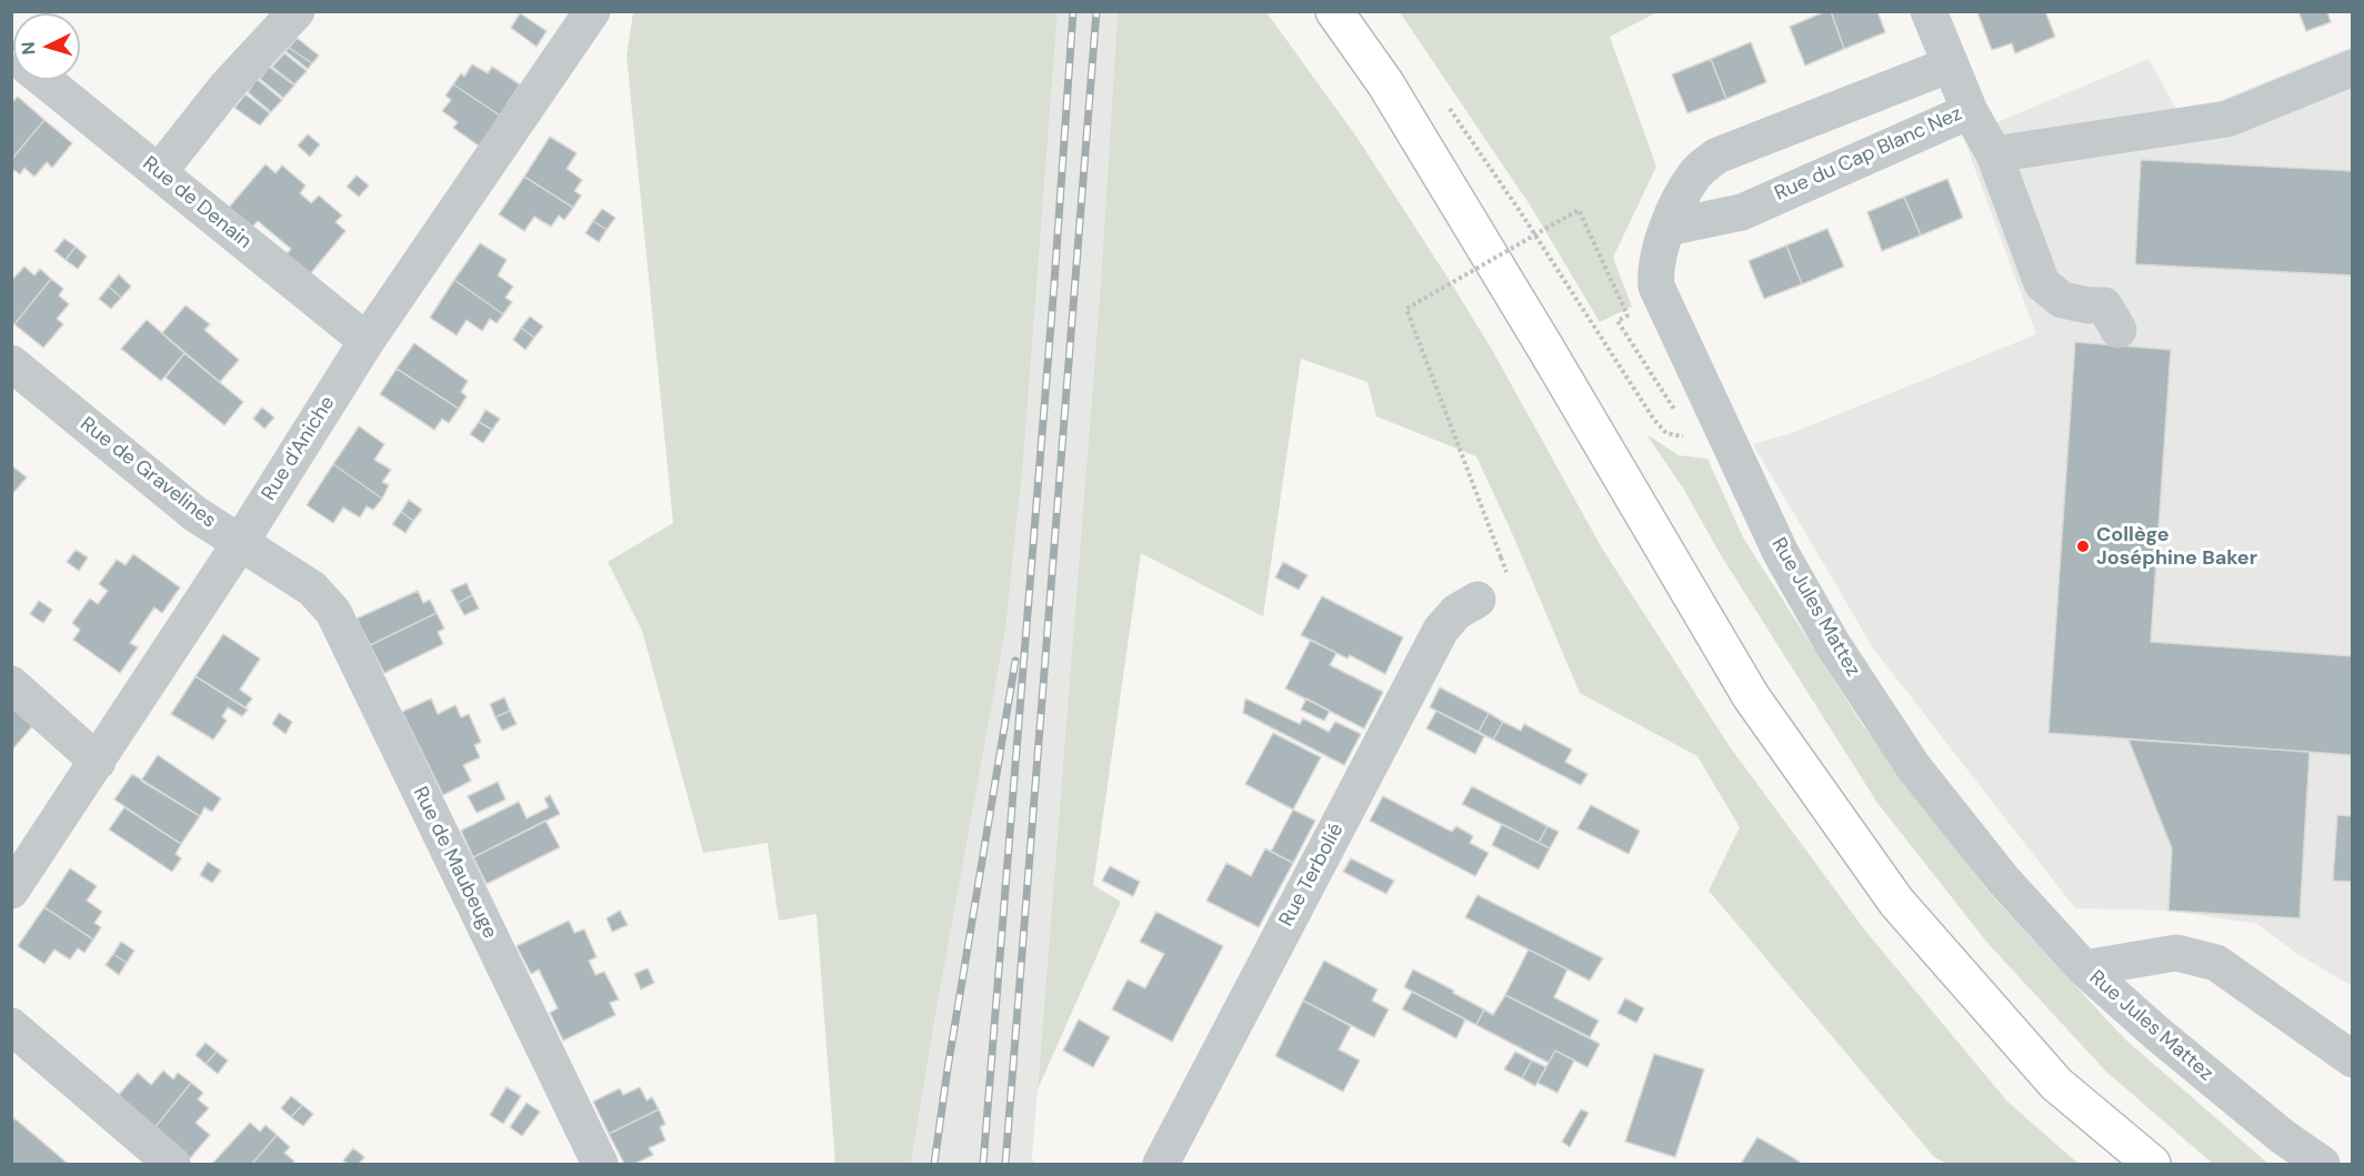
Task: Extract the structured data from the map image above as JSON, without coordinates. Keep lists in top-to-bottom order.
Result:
{
  "streets": {
    "street": [
      "Rue du Cap Blanc Nez",
      "Rue de Denain",
      "Rue d'Aniche",
      "Rue de Gravelines",
      "Rue Jules Mattez",
      "Rue de Maubeuge",
      "Rue Terbolié"
    ]
  },
  "crossings": [
    ["Rue du Cap Blanc Nez", "Rue Jules Mattez"],
    ["Rue de Denain", "Rue d'Aniche"],
    ["Rue d'Aniche", "Rue de Gravelines"],
    ["Rue de Gravelines", "Rue de Maubeuge"]
  ],
  "places": ["Collège Joséphine Baker"],
  "north": "left"
}
